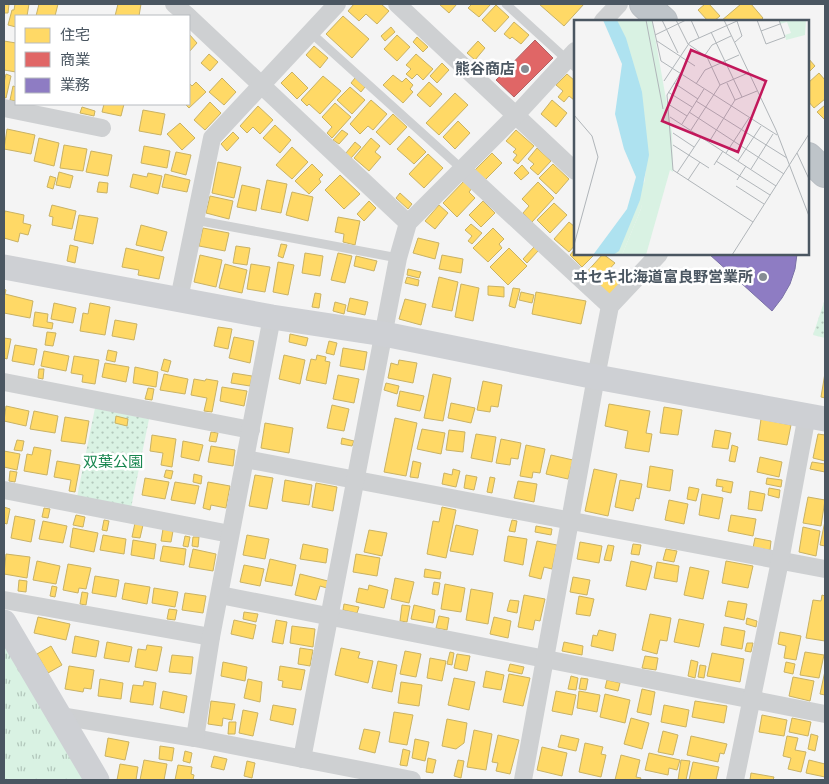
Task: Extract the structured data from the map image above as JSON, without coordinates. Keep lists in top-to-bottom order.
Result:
{
  "parks": ["双葉公園"],
  "places": ["熊谷商店", "ヰセキ北海道富良野営業所"],
  "legend": ["住宅", "商業", "業務"]
}
